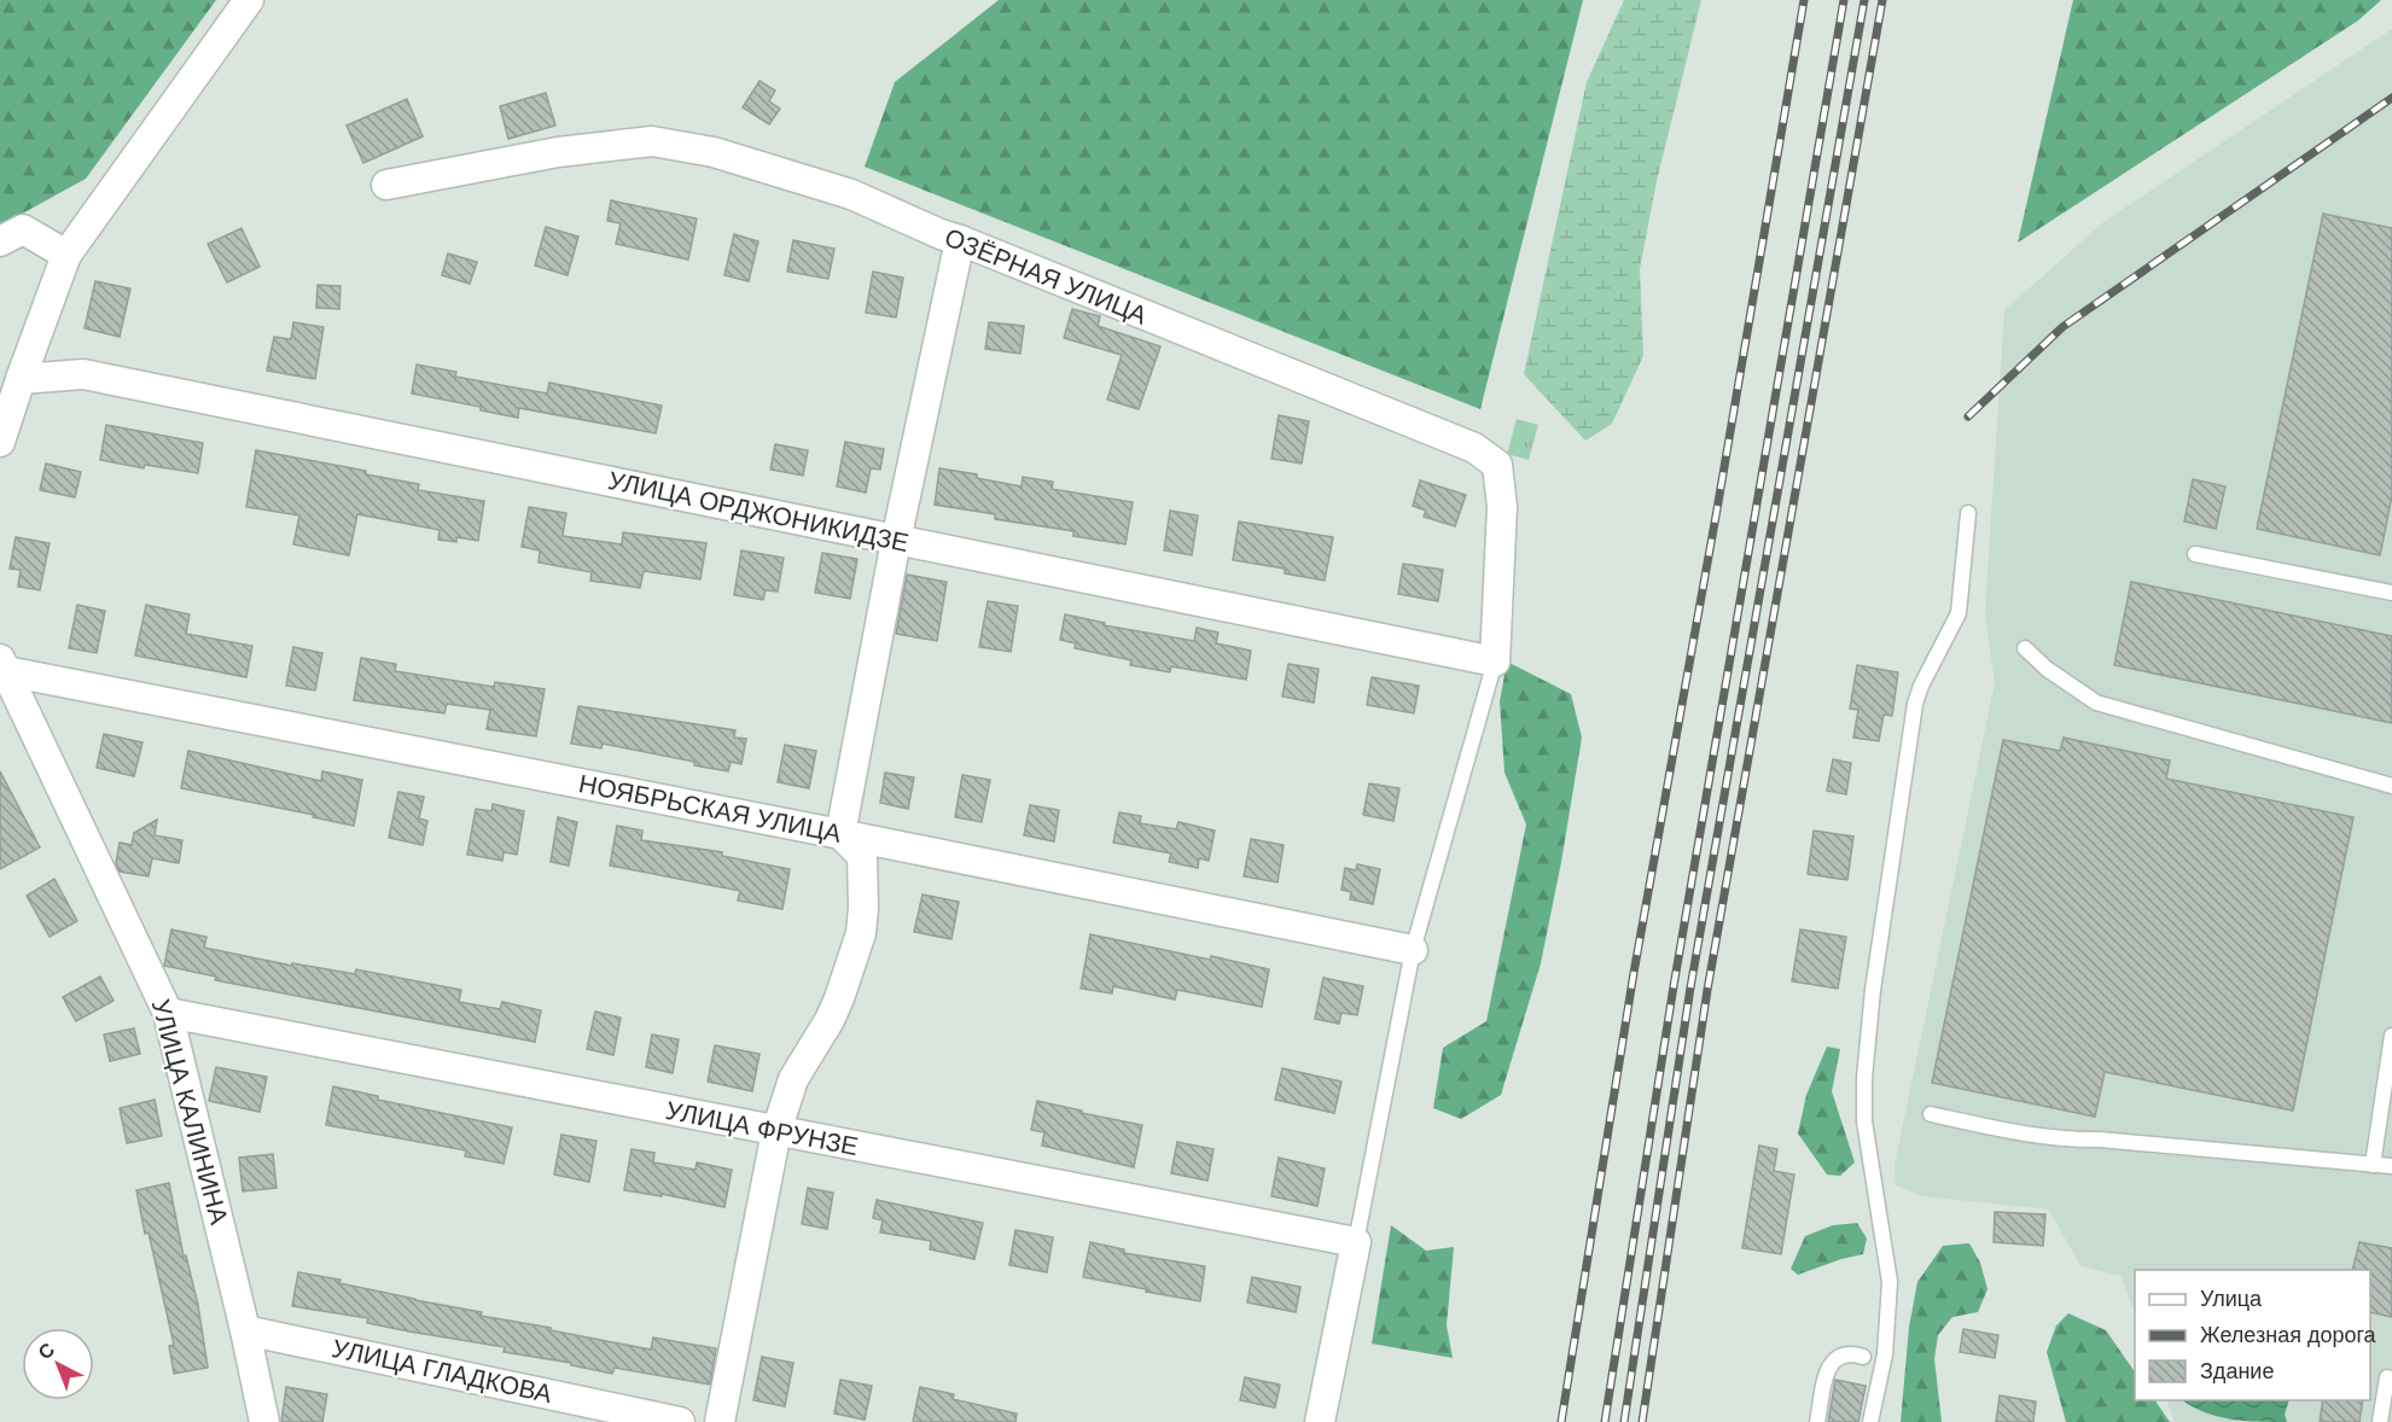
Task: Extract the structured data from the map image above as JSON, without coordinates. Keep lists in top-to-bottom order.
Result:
{
  "streets": {
    "street": [
      "ОЗЁРНАЯ УЛИЦА",
      "УЛИЦА ОРДЖОНИКИДЗЕ",
      "НОЯБРЬСКАЯ УЛИЦА",
      "УЛИЦА КАЛИНИНА",
      "УЛИЦА ФРУНЗЕ",
      "УЛИЦА ГЛАДКОВА"
    ]
  },
  "crossings": [
    ["ОЗЁРНАЯ УЛИЦА", "УЛИЦА ОРДЖОНИКИДЗЕ"],
    ["НОЯБРЬСКАЯ УЛИЦА", "УЛИЦА КАЛИНИНА"],
    ["УЛИЦА КАЛИНИНА", "УЛИЦА ФРУНЗЕ"],
    ["УЛИЦА КАЛИНИНА", "УЛИЦА ГЛАДКОВА"]
  ],
  "legend": ["Улица", "Железная дорога", "Здание"],
  "north": "top left"
}
